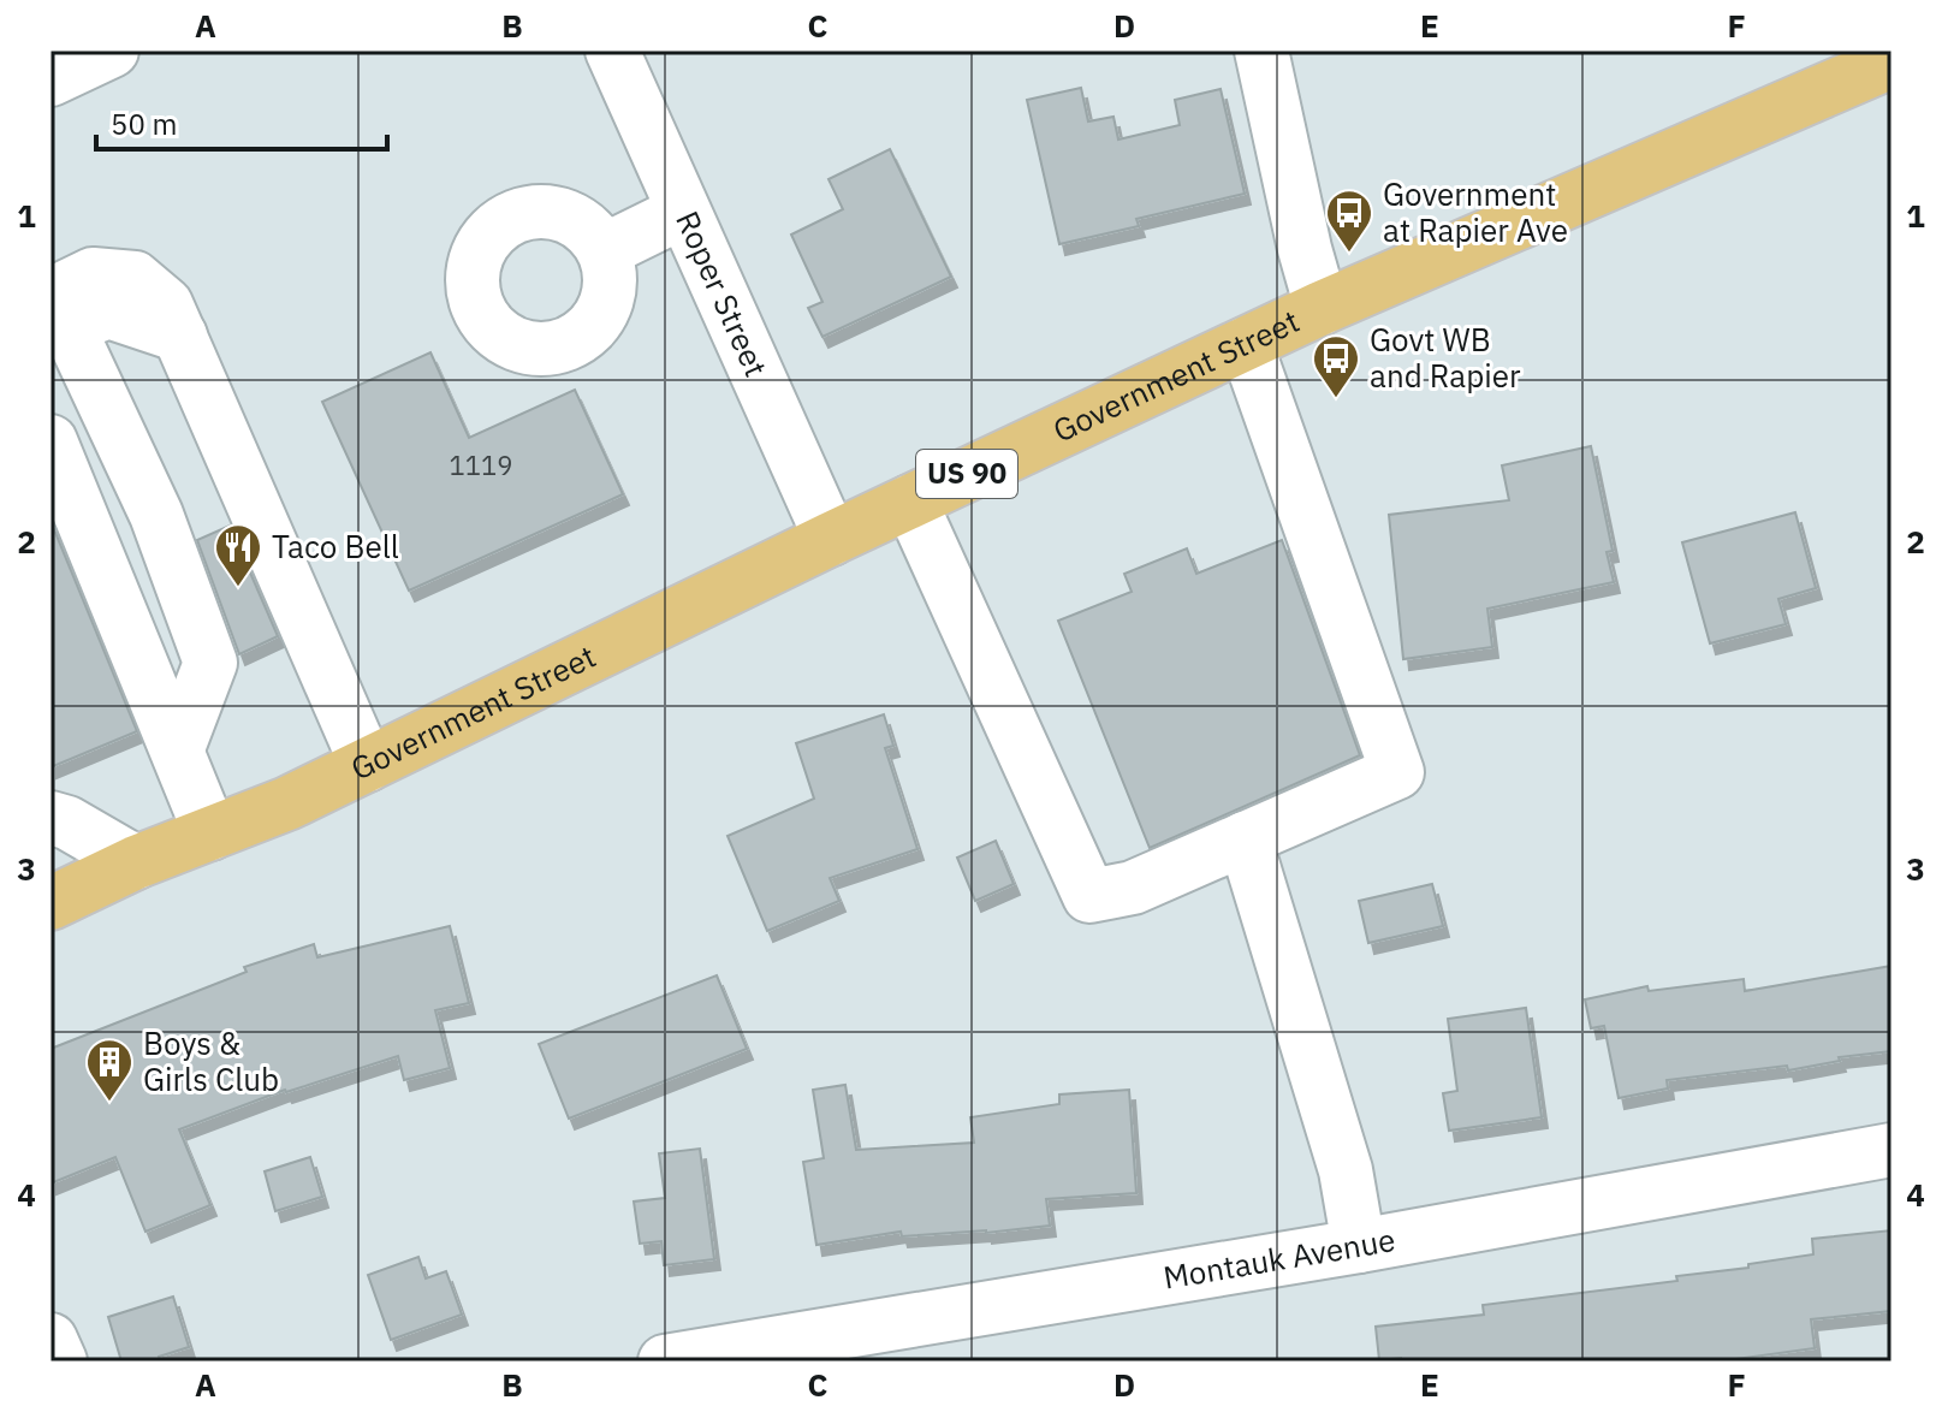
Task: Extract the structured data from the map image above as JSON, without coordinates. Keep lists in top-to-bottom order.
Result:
{
  "streets": {
    "main road": ["Government Street", "US 90"],
    "street": ["Roper Street", "Montauk Avenue"]
  },
  "crossings": [
    ["Roper Street", "Government Street"]
  ],
  "places": {
    "bus stop": ["Government at Rapier Ave", "Govt WB and Rapier"],
    "restaurant": ["Taco Bell"],
    "building": ["Boys & Girls Club"]
  },
  "house_numbers": ["1119"],
  "scale_bar": "50 m",
  "grid": {
    "columns": [
      "A",
      "B",
      "C",
      "D",
      "E",
      "F"
    ],
    "rows": [
      "1",
      "2",
      "3",
      "4"
    ]
  }
}
